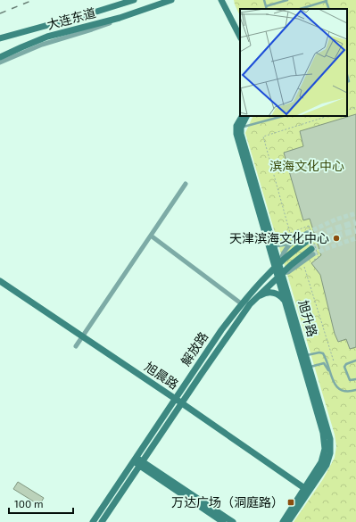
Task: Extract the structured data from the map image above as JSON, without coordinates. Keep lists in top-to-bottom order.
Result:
{
  "streets": {
    "street": [
      "大连东道",
      "旭升路",
      "解放路",
      "旭晨路"
    ]
  },
  "crossings": [
    ["旭升路", "解放路"],
    ["旭升路", "旭晨路"],
    ["解放路", "旭晨路"]
  ],
  "parks": ["滨海文化中心"],
  "places": {
    "other": ["天津滨海文化中心"],
    "transit": ["万达广场（洞庭路）"]
  },
  "scale_bar": "100 m"
}
